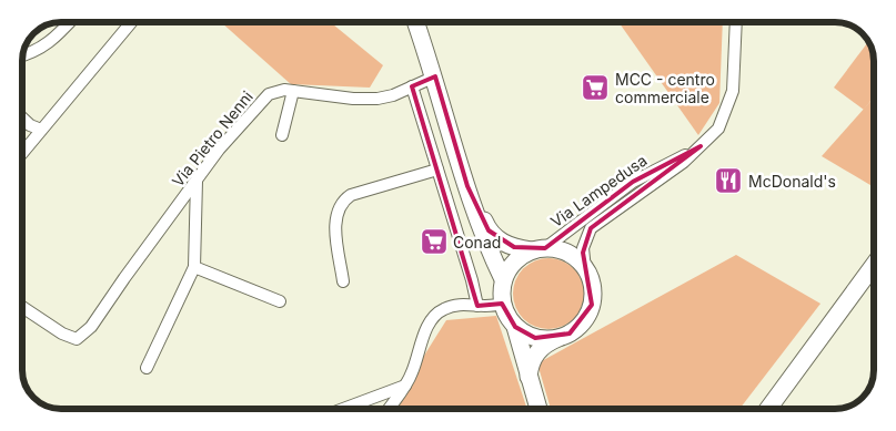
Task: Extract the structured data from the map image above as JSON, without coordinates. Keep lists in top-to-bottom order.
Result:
{
  "streets": {
    "street": ["Via Pietro Nenni", "Via Lampedusa"]
  },
  "places": {
    "supermarket": ["MCC - centro commerciale", "Conad"],
    "restaurant": ["McDonald's"]
  }
}
